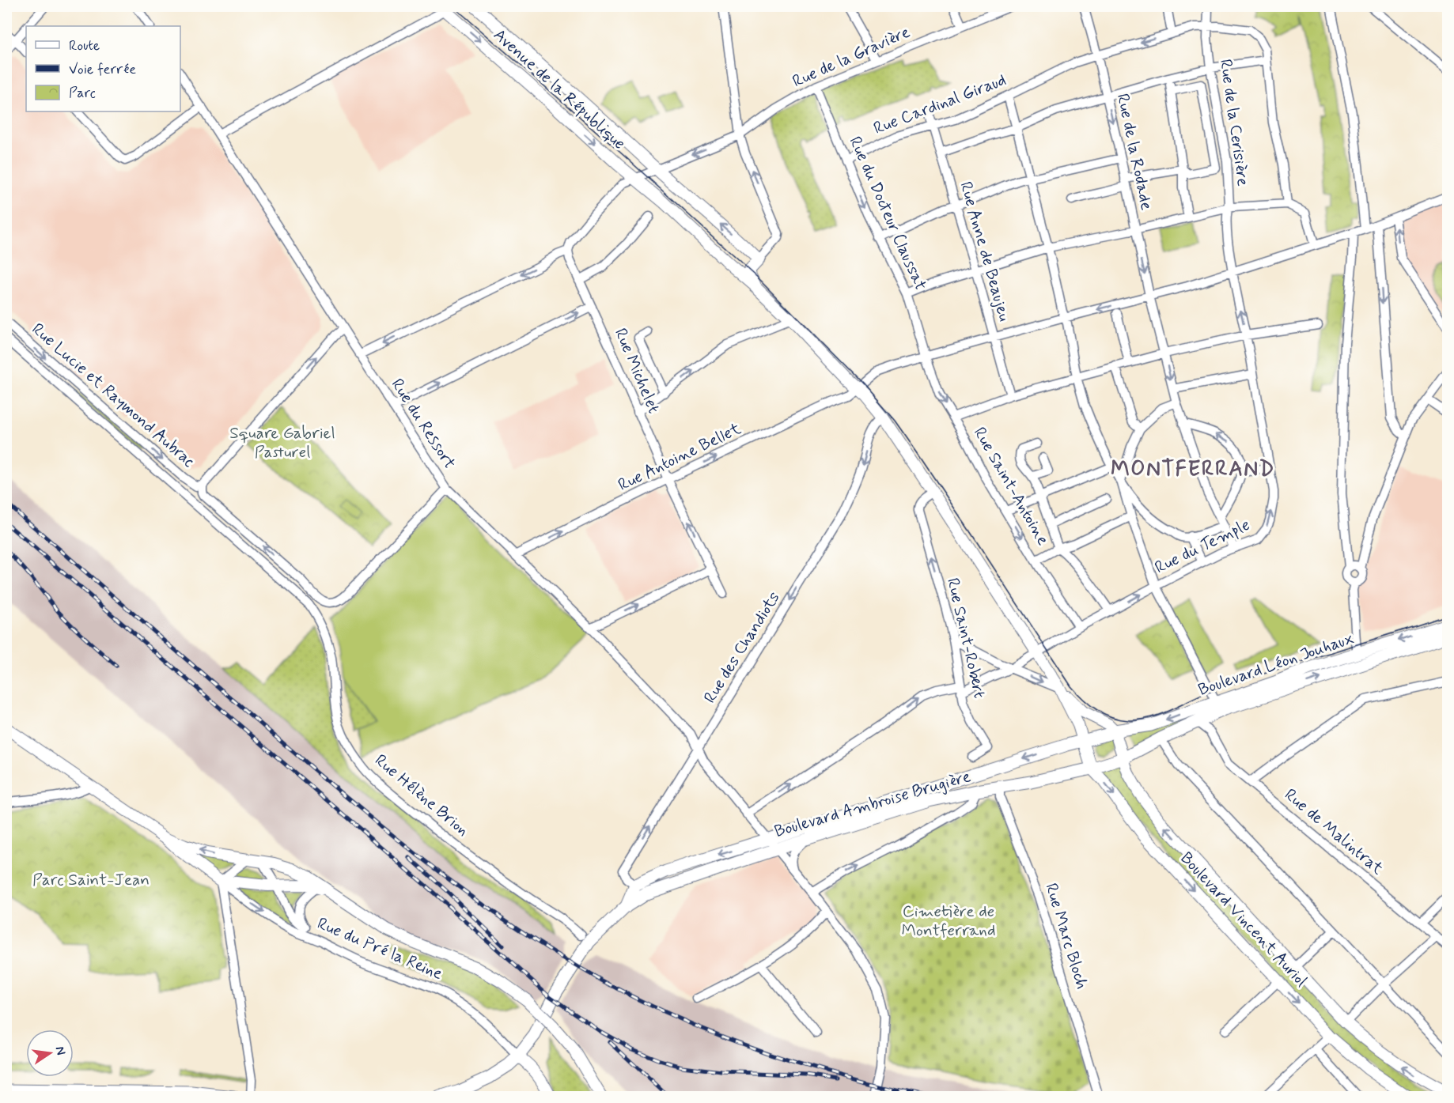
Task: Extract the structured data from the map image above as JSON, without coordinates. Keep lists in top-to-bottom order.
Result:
{
  "streets": {
    "main road": [
      "Avenue de la République",
      "Boulevard Léon Jouhaux",
      "Boulevard Ambroise Brugière",
      "Boulevard Vincent Auriol",
      "Rue du Pré la Reine"
    ],
    "street": [
      "Rue de la Gravière",
      "Rue Cardinal Giraud",
      "Rue de la Cerisière",
      "Rue de la Rodade",
      "Rue du Docteur Claussat",
      "Rue Anne de Beaujeu",
      "Rue Michelet",
      "Rue Lucie et Raymond Aubrac",
      "Rue du Ressort",
      "Rue Antoine Bellet",
      "Rue Saint-Antoine",
      "Rue du Temple",
      "Rue Saint-Robert",
      "Rue des Chandiots",
      "Rue Hélène Brion",
      "Rue de Malintrat",
      "Rue Marc Bloch"
    ]
  },
  "crossings": [
    ["Rue de la Gravière", "Avenue de la République"],
    ["Rue de la Gravière", "Rue du Docteur Claussat"],
    ["Avenue de la République", "Rue Antoine Bellet"],
    ["Avenue de la République", "Rue des Chandiots"],
    ["Rue Cardinal Giraud", "Rue de la Cerisière"],
    ["Rue Cardinal Giraud", "Rue de la Rodade"],
    ["Rue Cardinal Giraud", "Rue du Docteur Claussat"],
    ["Rue Cardinal Giraud", "Rue Anne de Beaujeu"],
    ["Rue de la Cerisière", "Rue du Temple"],
    ["Rue de la Rodade", "Rue du Temple"],
    ["Rue du Docteur Claussat", "Rue Antoine Bellet"],
    ["Rue du Docteur Claussat", "Rue Saint-Antoine"],
    ["Rue Michelet", "Rue Antoine Bellet"],
    ["Rue Lucie et Raymond Aubrac", "Rue du Ressort"],
    ["Rue du Ressort", "Rue Antoine Bellet"],
    ["Rue du Ressort", "Rue des Chandiots"],
    ["Rue du Ressort", "Boulevard Ambroise Brugière"],
    ["Rue Antoine Bellet", "Rue Saint-Antoine"],
    ["Rue Saint-Antoine", "Rue du Temple"],
    ["Rue des Chandiots", "Boulevard Ambroise Brugière"],
    ["Boulevard Léon Jouhaux", "Boulevard Ambroise Brugière"],
    ["Boulevard Léon Jouhaux", "Rue de Malintrat"],
    ["Boulevard Léon Jouhaux", "Boulevard Vincent Auriol"],
    ["Boulevard Ambroise Brugière", "Boulevard Vincent Auriol"],
    ["Boulevard Ambroise Brugière", "Rue Marc Bloch"],
    ["Boulevard Ambroise Brugière", "Rue du Pré la Reine"]
  ],
  "one_way": ["Rue Antoine Bellet", "Rue Saint-Robert"],
  "districts": ["MONTFERRAND"],
  "parks": ["Square Gabriel Pasturel", "Parc Saint-Jean", "Cimetière de Montferrand"],
  "legend": ["Route", "Voie ferrée", "Parc"],
  "north": "right"
}
